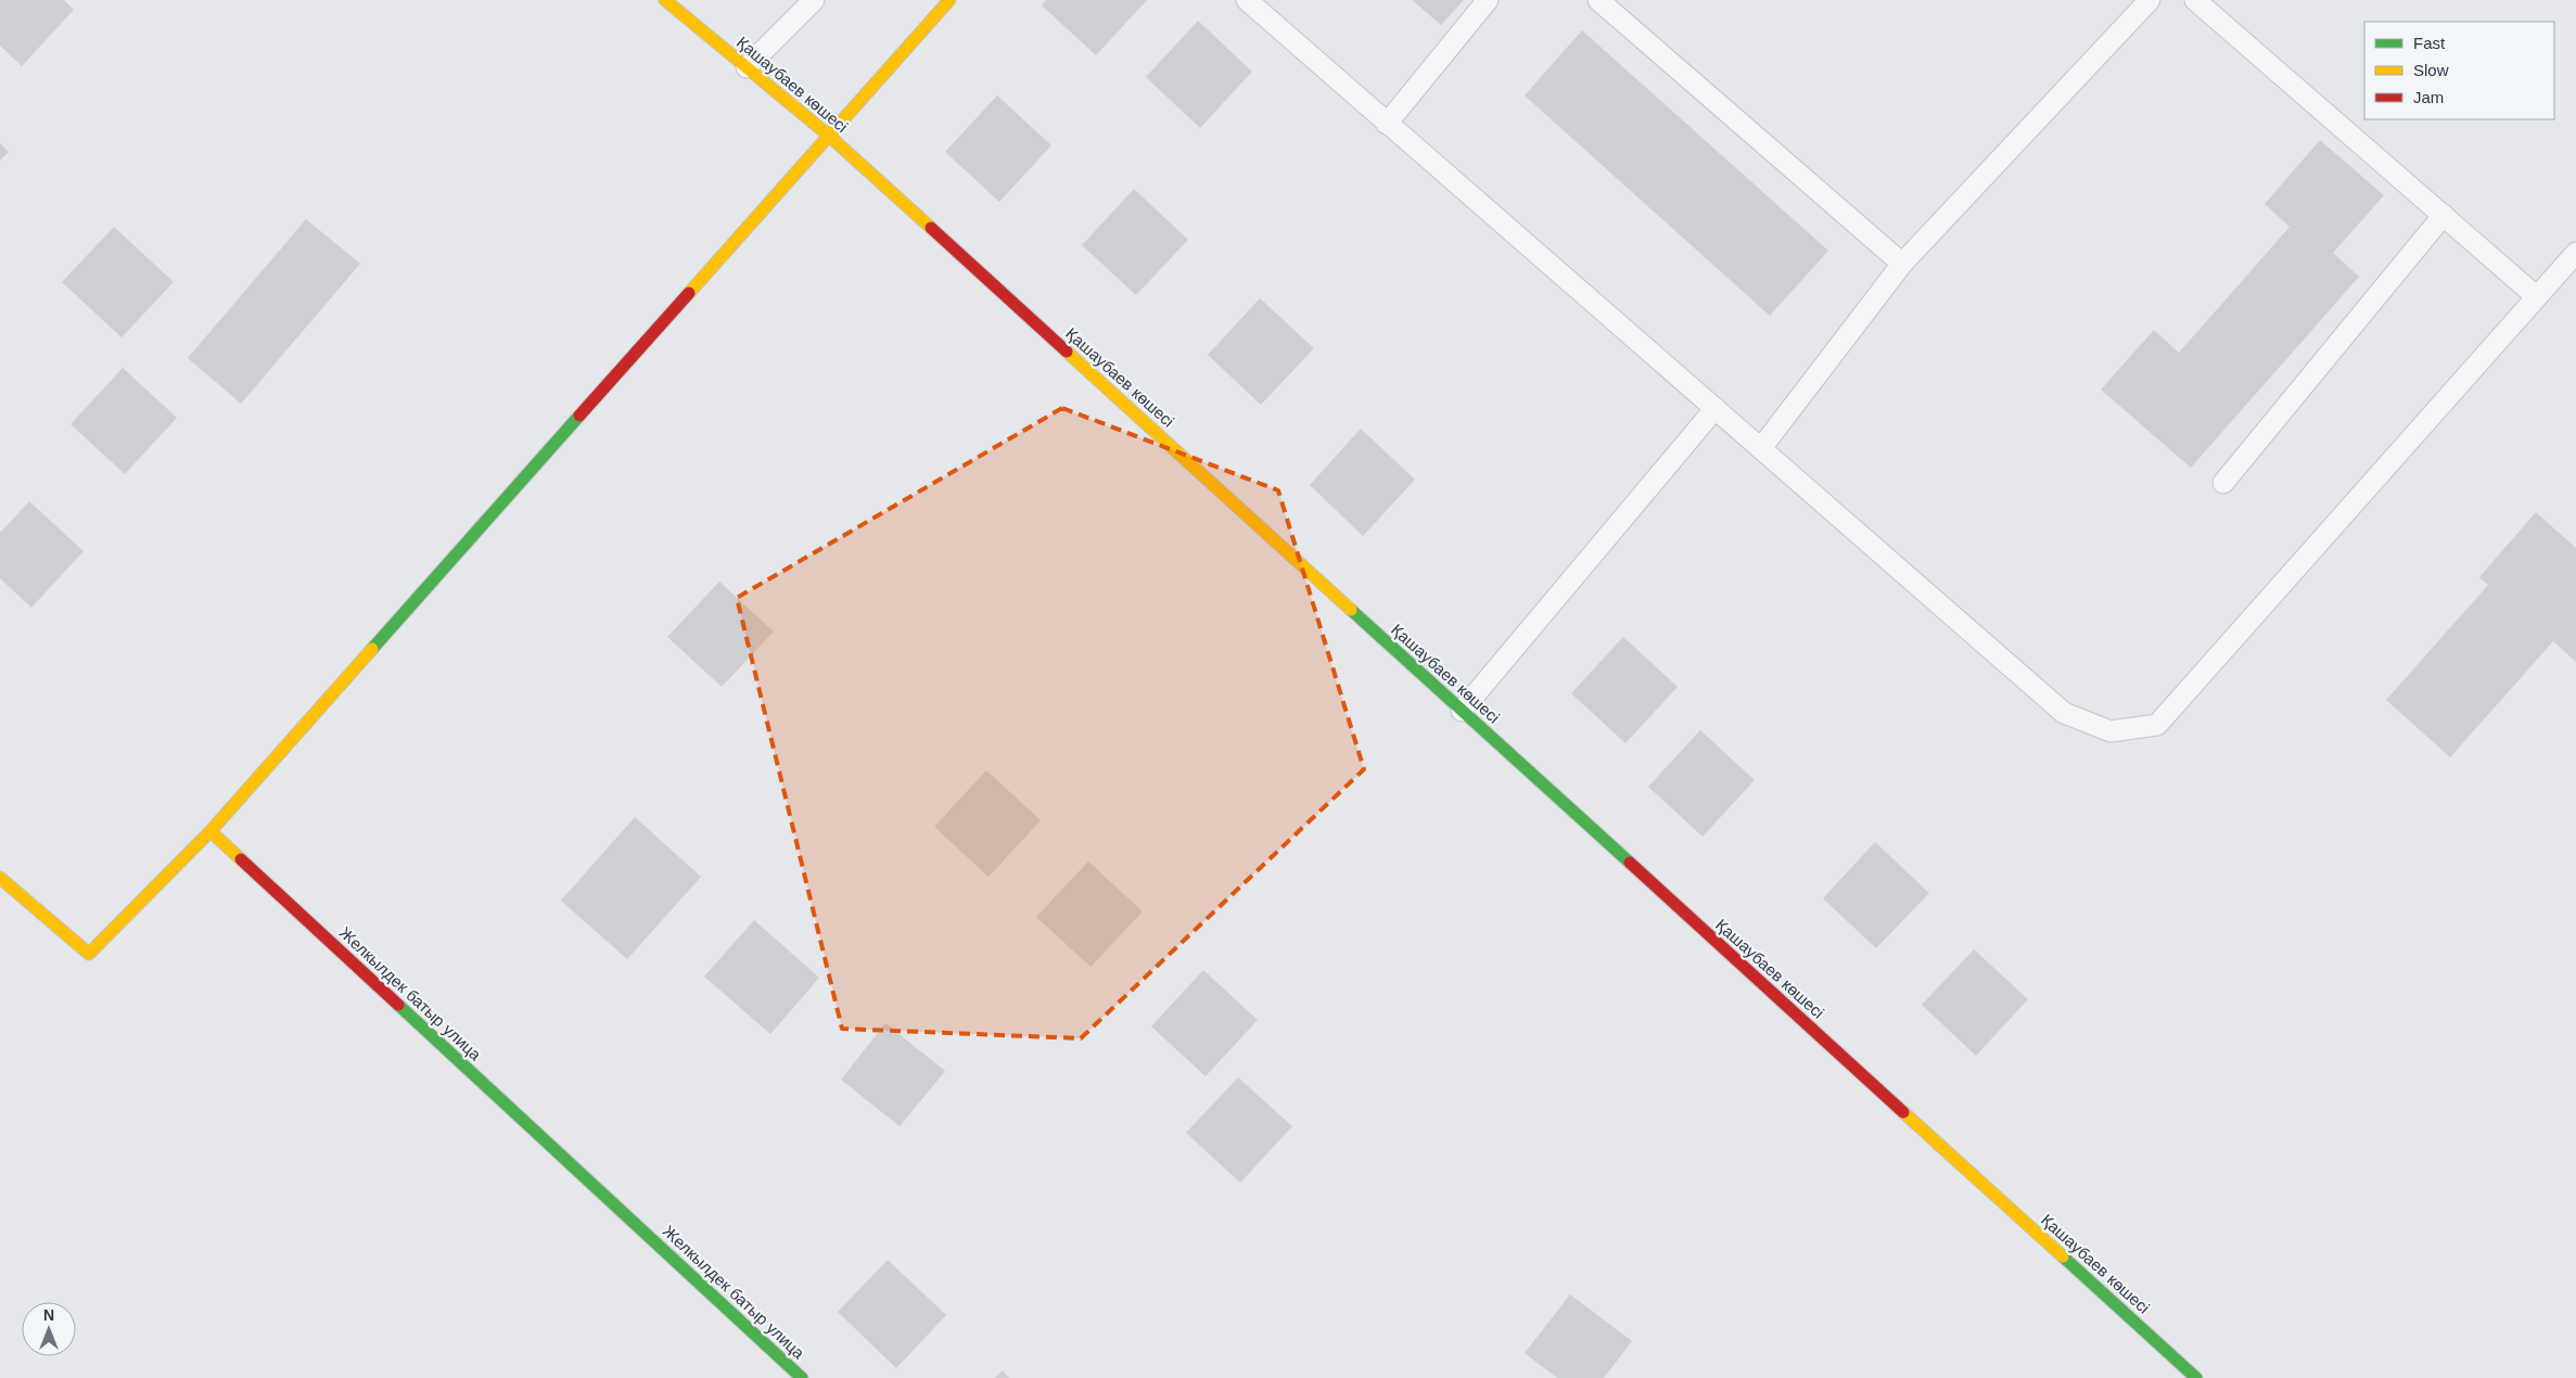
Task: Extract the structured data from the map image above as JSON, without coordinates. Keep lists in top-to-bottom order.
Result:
{
  "streets": {
    "street": ["Қашаубаев көшесі", "Желкылдек батыр улица"]
  },
  "legend": ["Fast", "Slow", "Jam"],
  "north": "top"
}
